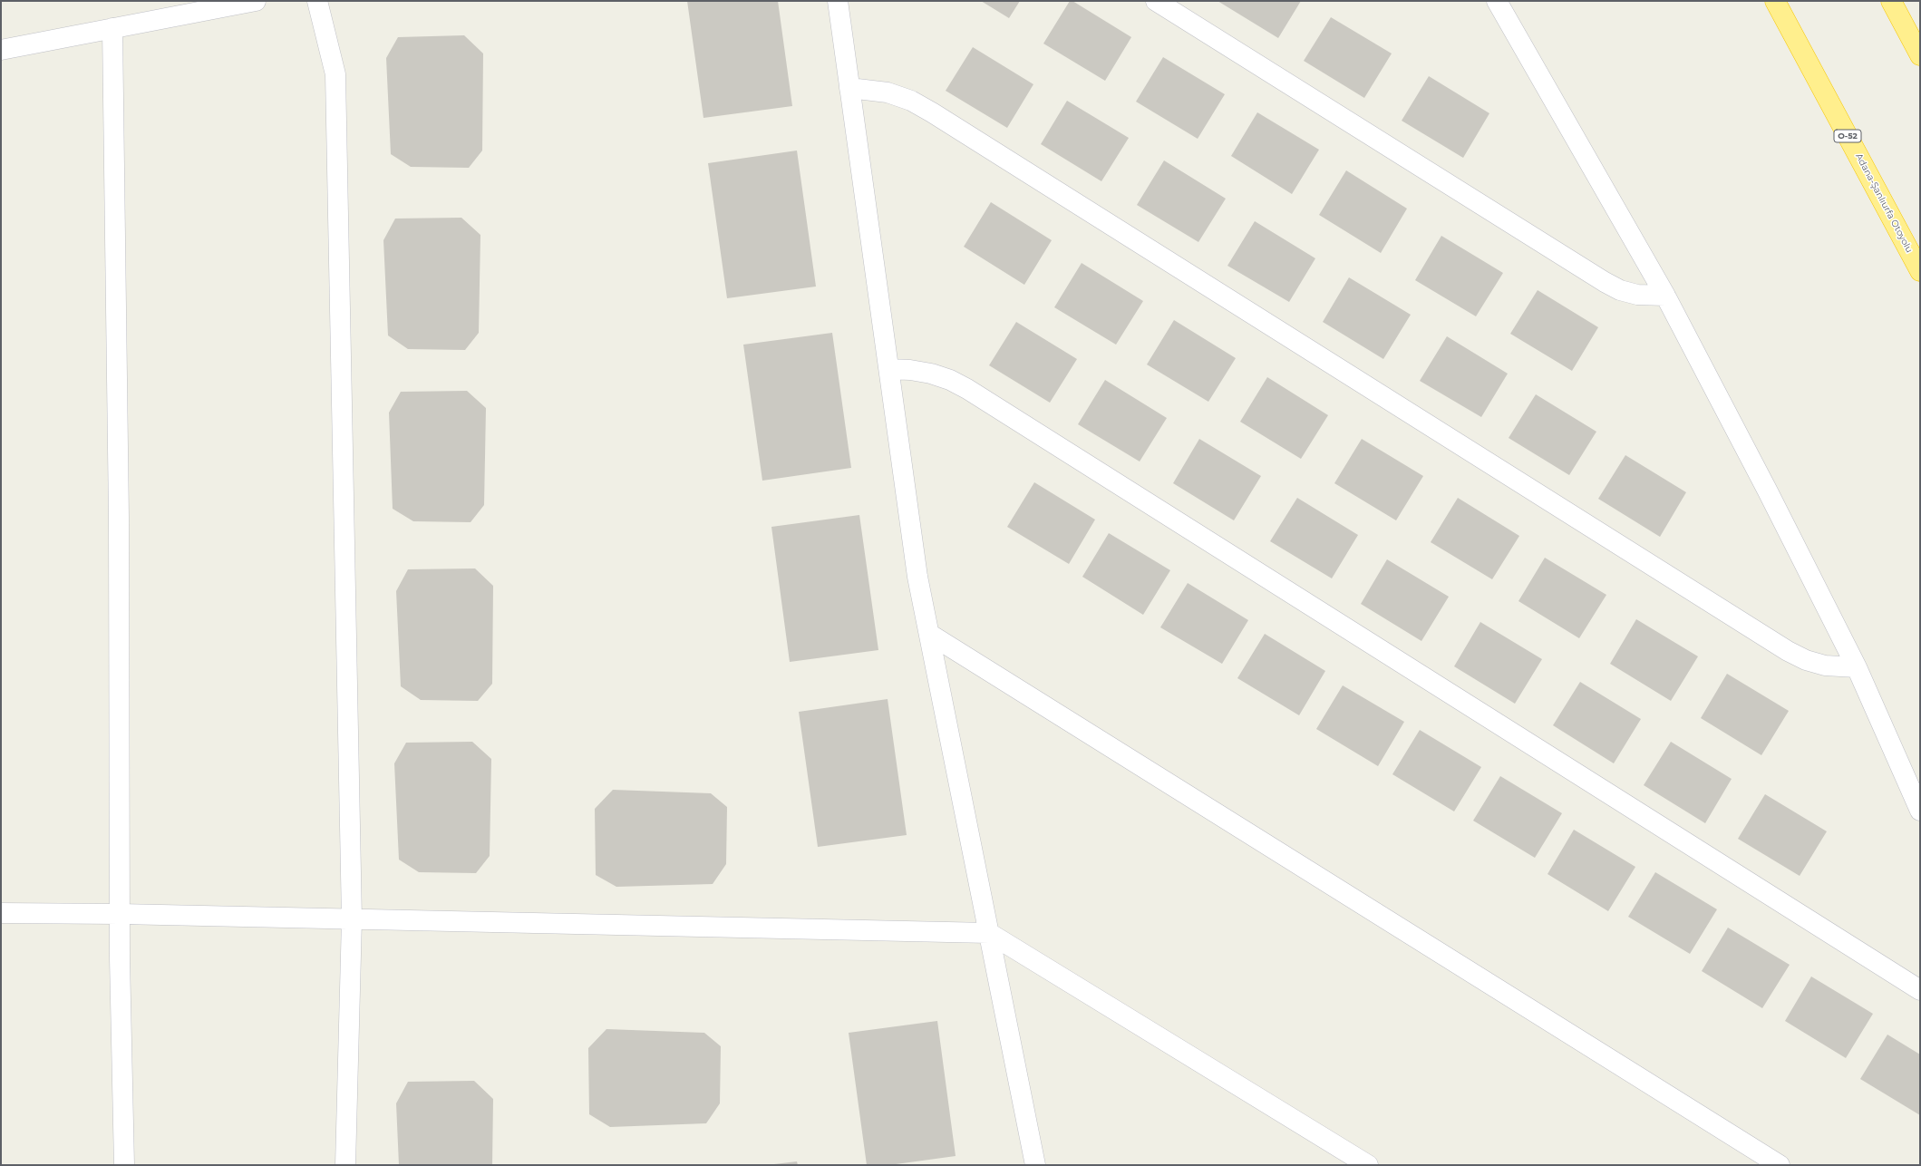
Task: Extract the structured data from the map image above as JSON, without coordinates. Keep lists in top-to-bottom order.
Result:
{
  "streets": {
    "highway": ["O-52", "Adana-Şanlıurfa Otoyolu"]
  }
}
